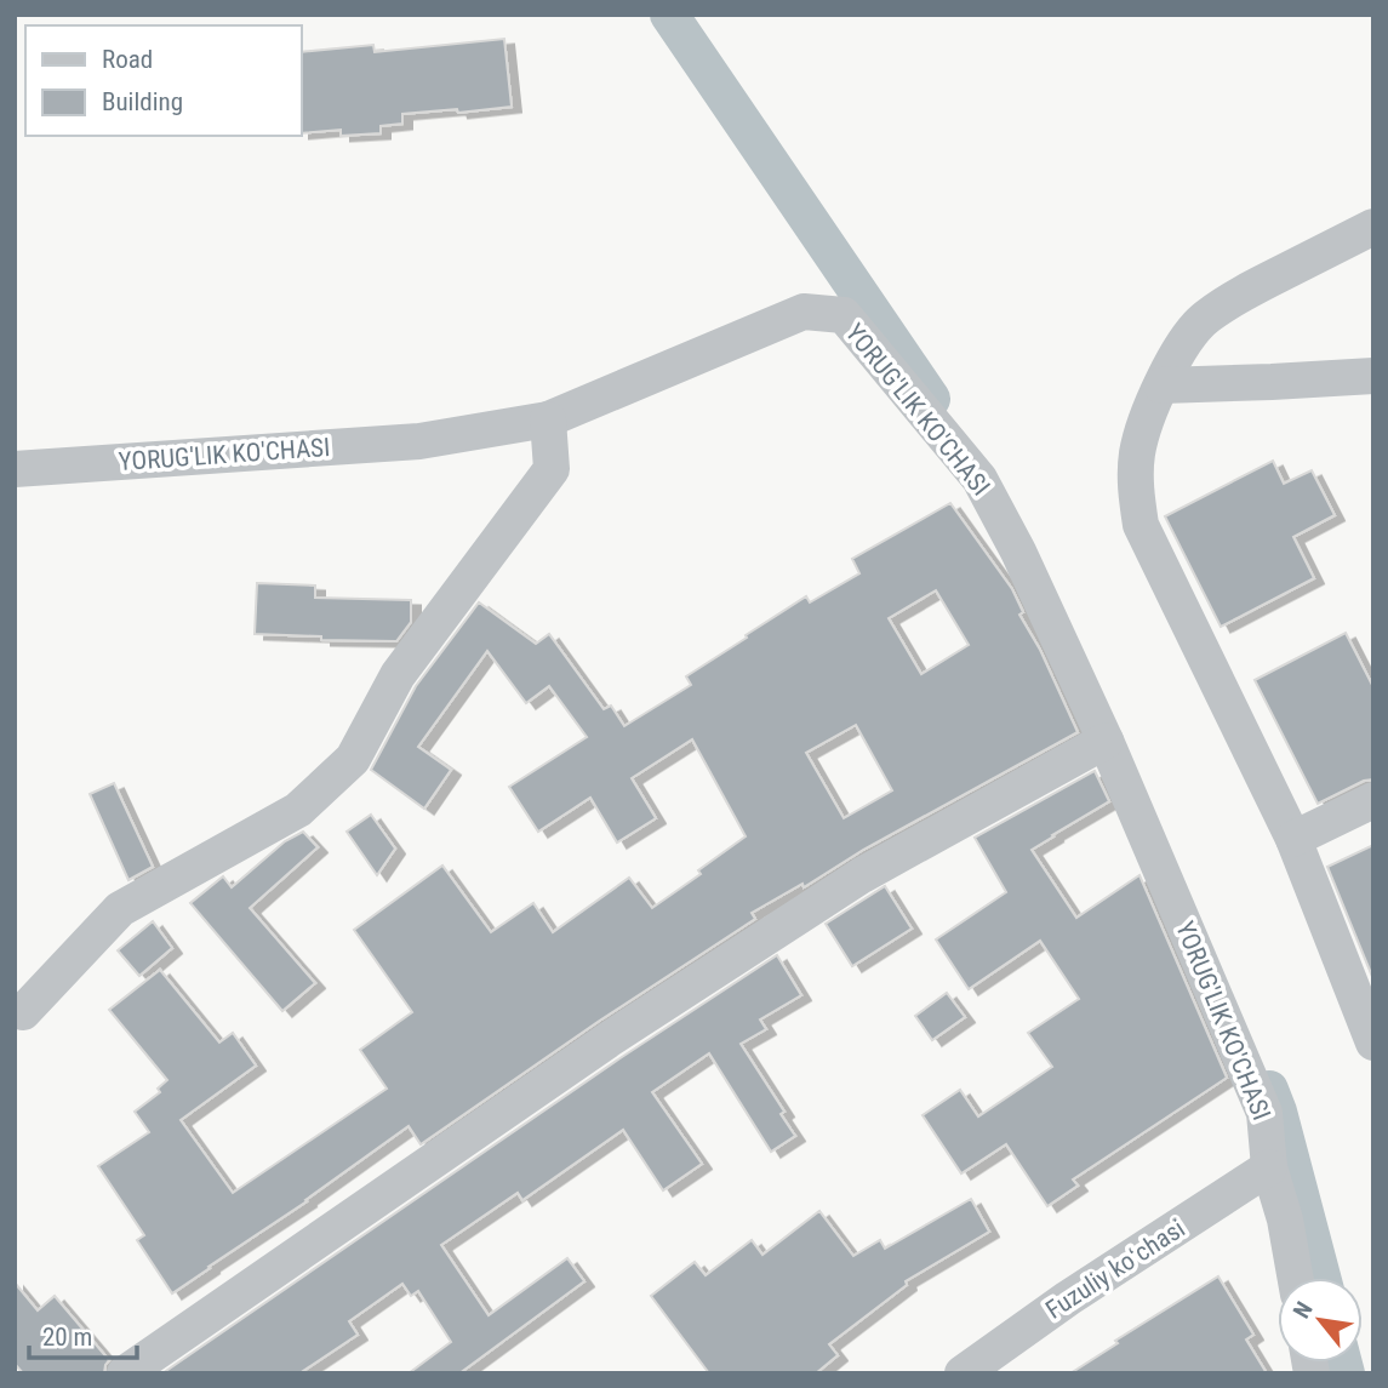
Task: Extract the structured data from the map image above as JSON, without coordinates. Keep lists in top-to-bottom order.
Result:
{
  "streets": {
    "street": ["YORUG'LIK KO'CHASI", "Fuzuliy koʻchasi"]
  },
  "crossings": [
    ["YORUG'LIK KO'CHASI", "Fuzuliy koʻchasi"]
  ],
  "legend": ["Road", "Building"],
  "scale_bar": "20 m",
  "north": "top left"
}
